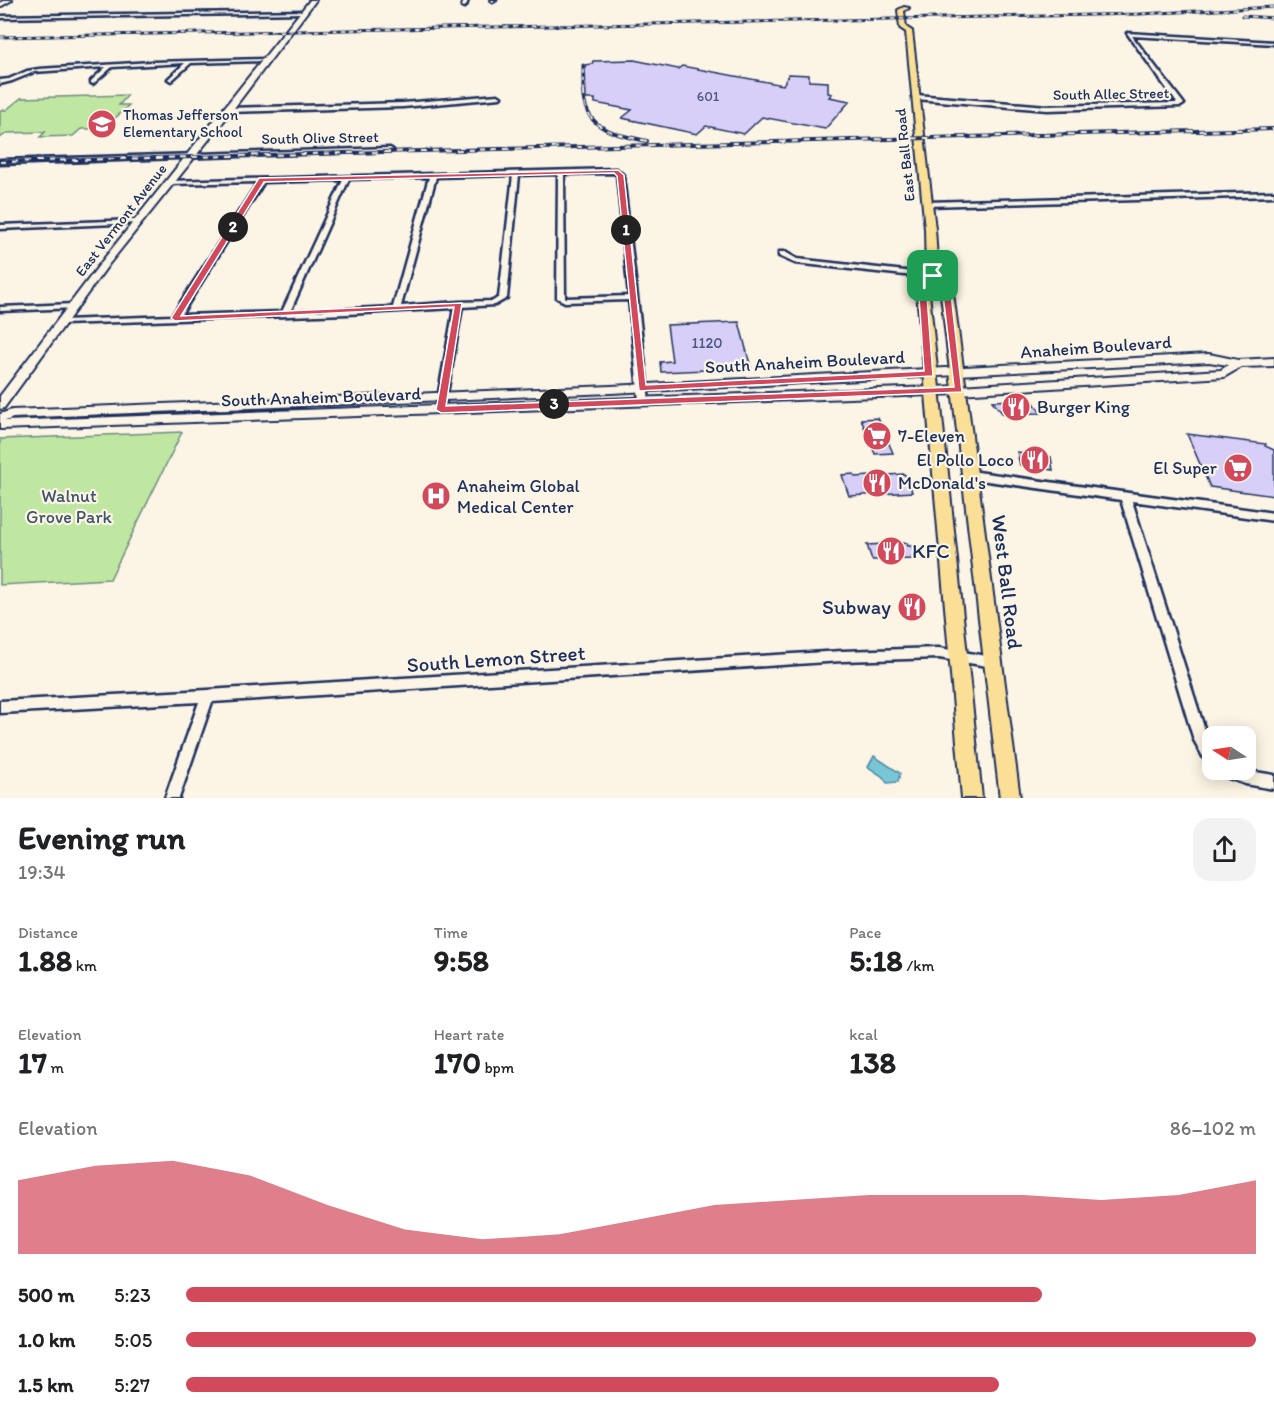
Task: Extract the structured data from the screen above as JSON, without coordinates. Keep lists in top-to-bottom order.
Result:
{
  "streets": {
    "main road": [
      "East Ball Road",
      "East Vermont Avenue",
      "Anaheim Boulevard",
      "South Anaheim Boulevard",
      "West Ball Road"
    ],
    "street": ["South Allec Street", "South Olive Street", "South Lemon Street"]
  },
  "crossings": [
    ["South Allec Street", "East Ball Road"],
    ["South Olive Street", "East Vermont Avenue"],
    ["East Ball Road", "Anaheim Boulevard"],
    ["East Ball Road", "South Anaheim Boulevard"],
    ["East Ball Road", "West Ball Road"],
    ["Anaheim Boulevard", "South Anaheim Boulevard"],
    ["Anaheim Boulevard", "West Ball Road"],
    ["West Ball Road", "South Lemon Street"]
  ],
  "parks": ["Walnut Grove Park"],
  "places": {
    "school or university": ["Thomas Jefferson Elementary School"],
    "restaurant": [
      "Burger King",
      "El Pollo Loco",
      "McDonald's",
      "KFC",
      "Subway"
    ],
    "supermarket": ["7-Eleven", "El Super"],
    "hospital": ["Anaheim Global Medical Center"]
  },
  "house_numbers": ["601", "1120"],
  "north": "left",
  "page": {
    "pins": ["2", "1", "3"],
    "heading": ["Evening run", "19:34"],
    "stats": [
      ["Distance", "1.88 km"],
      ["Time", "9:58"],
      ["Pace", "5:18 /km"],
      ["Elevation", "17 m"],
      ["Heart rate", "170 bpm"],
      ["kcal", "138"]
    ],
    "chart": ["Elevation", "86–102 m"],
    "list": [
      {
        "name": "500 m",
        "note": "5:23"
      },
      {
        "name": "1.0 km",
        "note": "5:05"
      },
      {
        "name": "1.5 km",
        "note": "5:27"
      }
    ]
  }
}
